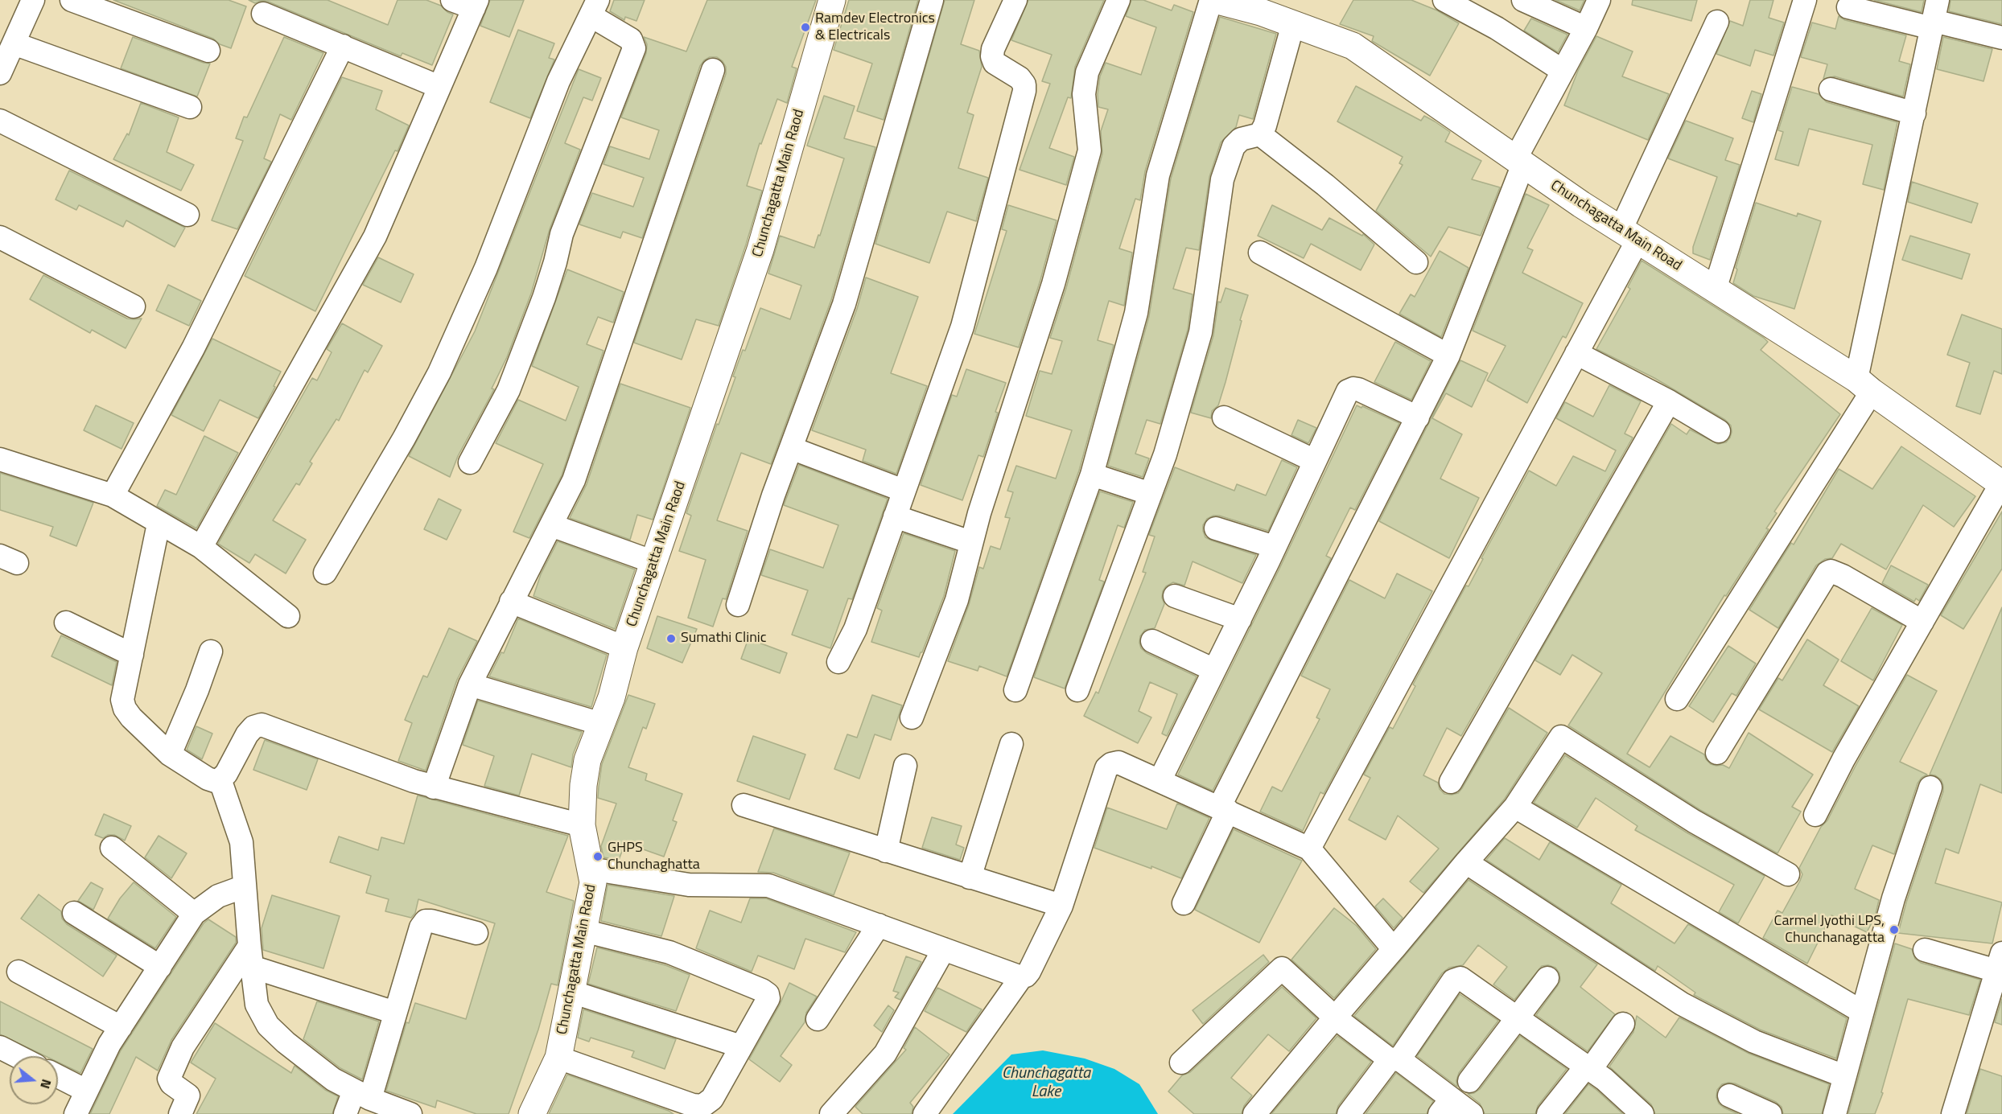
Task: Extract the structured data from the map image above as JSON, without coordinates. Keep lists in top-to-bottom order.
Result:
{
  "streets": {
    "street": ["Chunchagatta Main Raod", "Chunchagatta Main Road"]
  },
  "water": ["Chunchagatta Lake"],
  "places": [
    "Ramdev Electronics & Electricals",
    "Sumathi Clinic",
    "GHPS Chunchaghatta",
    "Carmel Jyothi LPS, Chunchanagatta"
  ],
  "north": "right"
}
